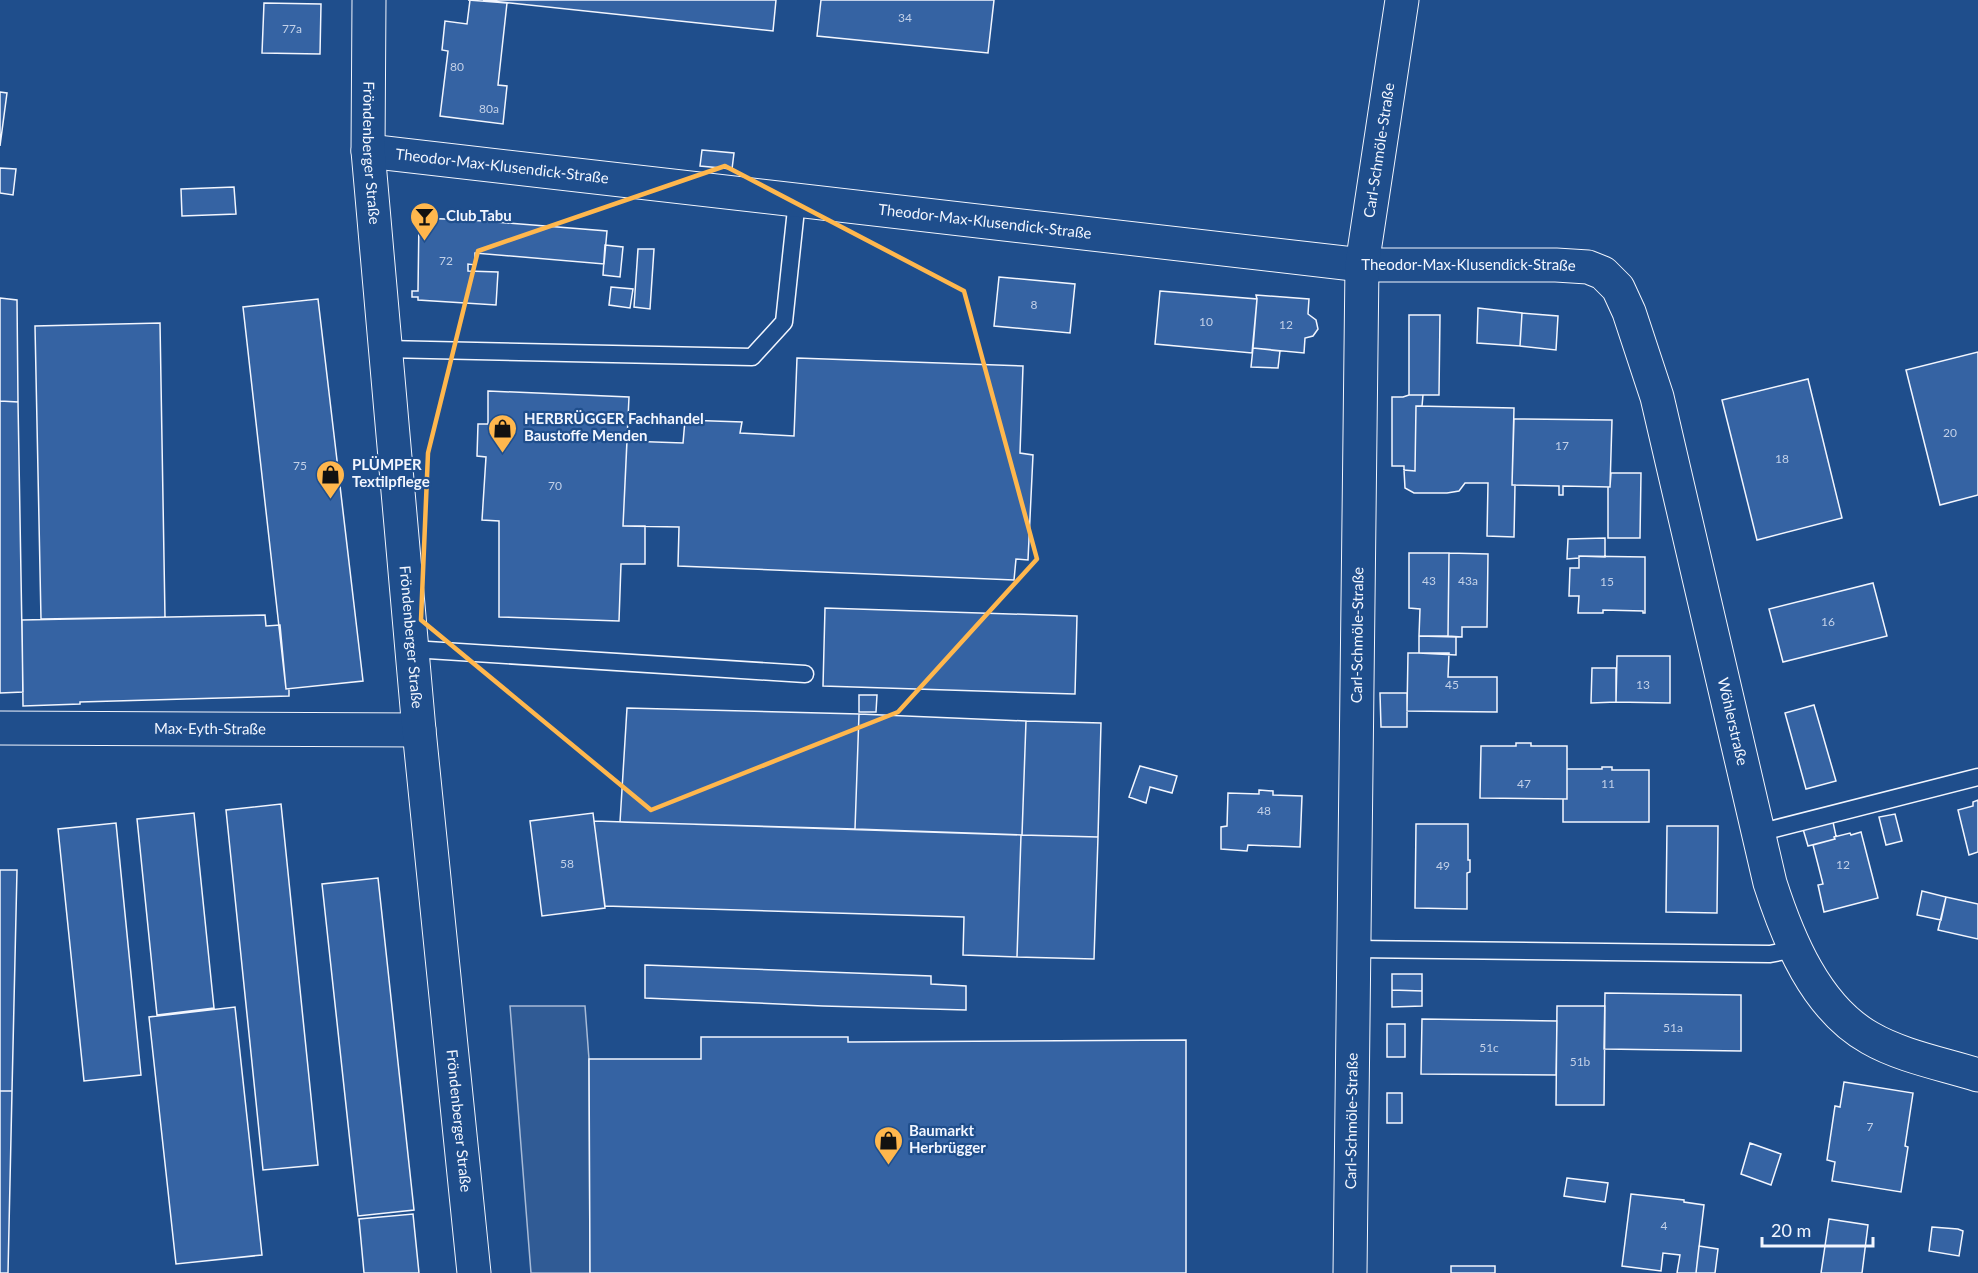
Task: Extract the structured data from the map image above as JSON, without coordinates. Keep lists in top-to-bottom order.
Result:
{
  "streets": {
    "street": [
      "Carl-Schmöle-Straße",
      "Fröndenberger Straße",
      "Theodor-Max-Klusendick-Straße",
      "Wöhlerstraße",
      "Max-Eyth-Straße"
    ]
  },
  "crossings": [
    ["Carl-Schmöle-Straße", "Theodor-Max-Klusendick-Straße"],
    ["Fröndenberger Straße", "Theodor-Max-Klusendick-Straße"],
    ["Fröndenberger Straße", "Max-Eyth-Straße"],
    ["Theodor-Max-Klusendick-Straße", "Wöhlerstraße"]
  ],
  "places": {
    "bar": ["Club Tabu"],
    "shop": ["HERBRÜGGER Fachhandel Baustoffe Menden", "PLÜMPER Textilpflege", "Baumarkt Herbrügger"]
  },
  "house_numbers": [
    "34",
    "77a",
    "80",
    "80a",
    "72",
    "8",
    "10",
    "12",
    "20",
    "17",
    "18",
    "75",
    "70",
    "43",
    "43a",
    "15",
    "16",
    "45",
    "13",
    "47",
    "11",
    "48",
    "58",
    "12",
    "49",
    "51a",
    "51c",
    "51b",
    "7",
    "4"
  ],
  "scale_bar": "20 m"
}
